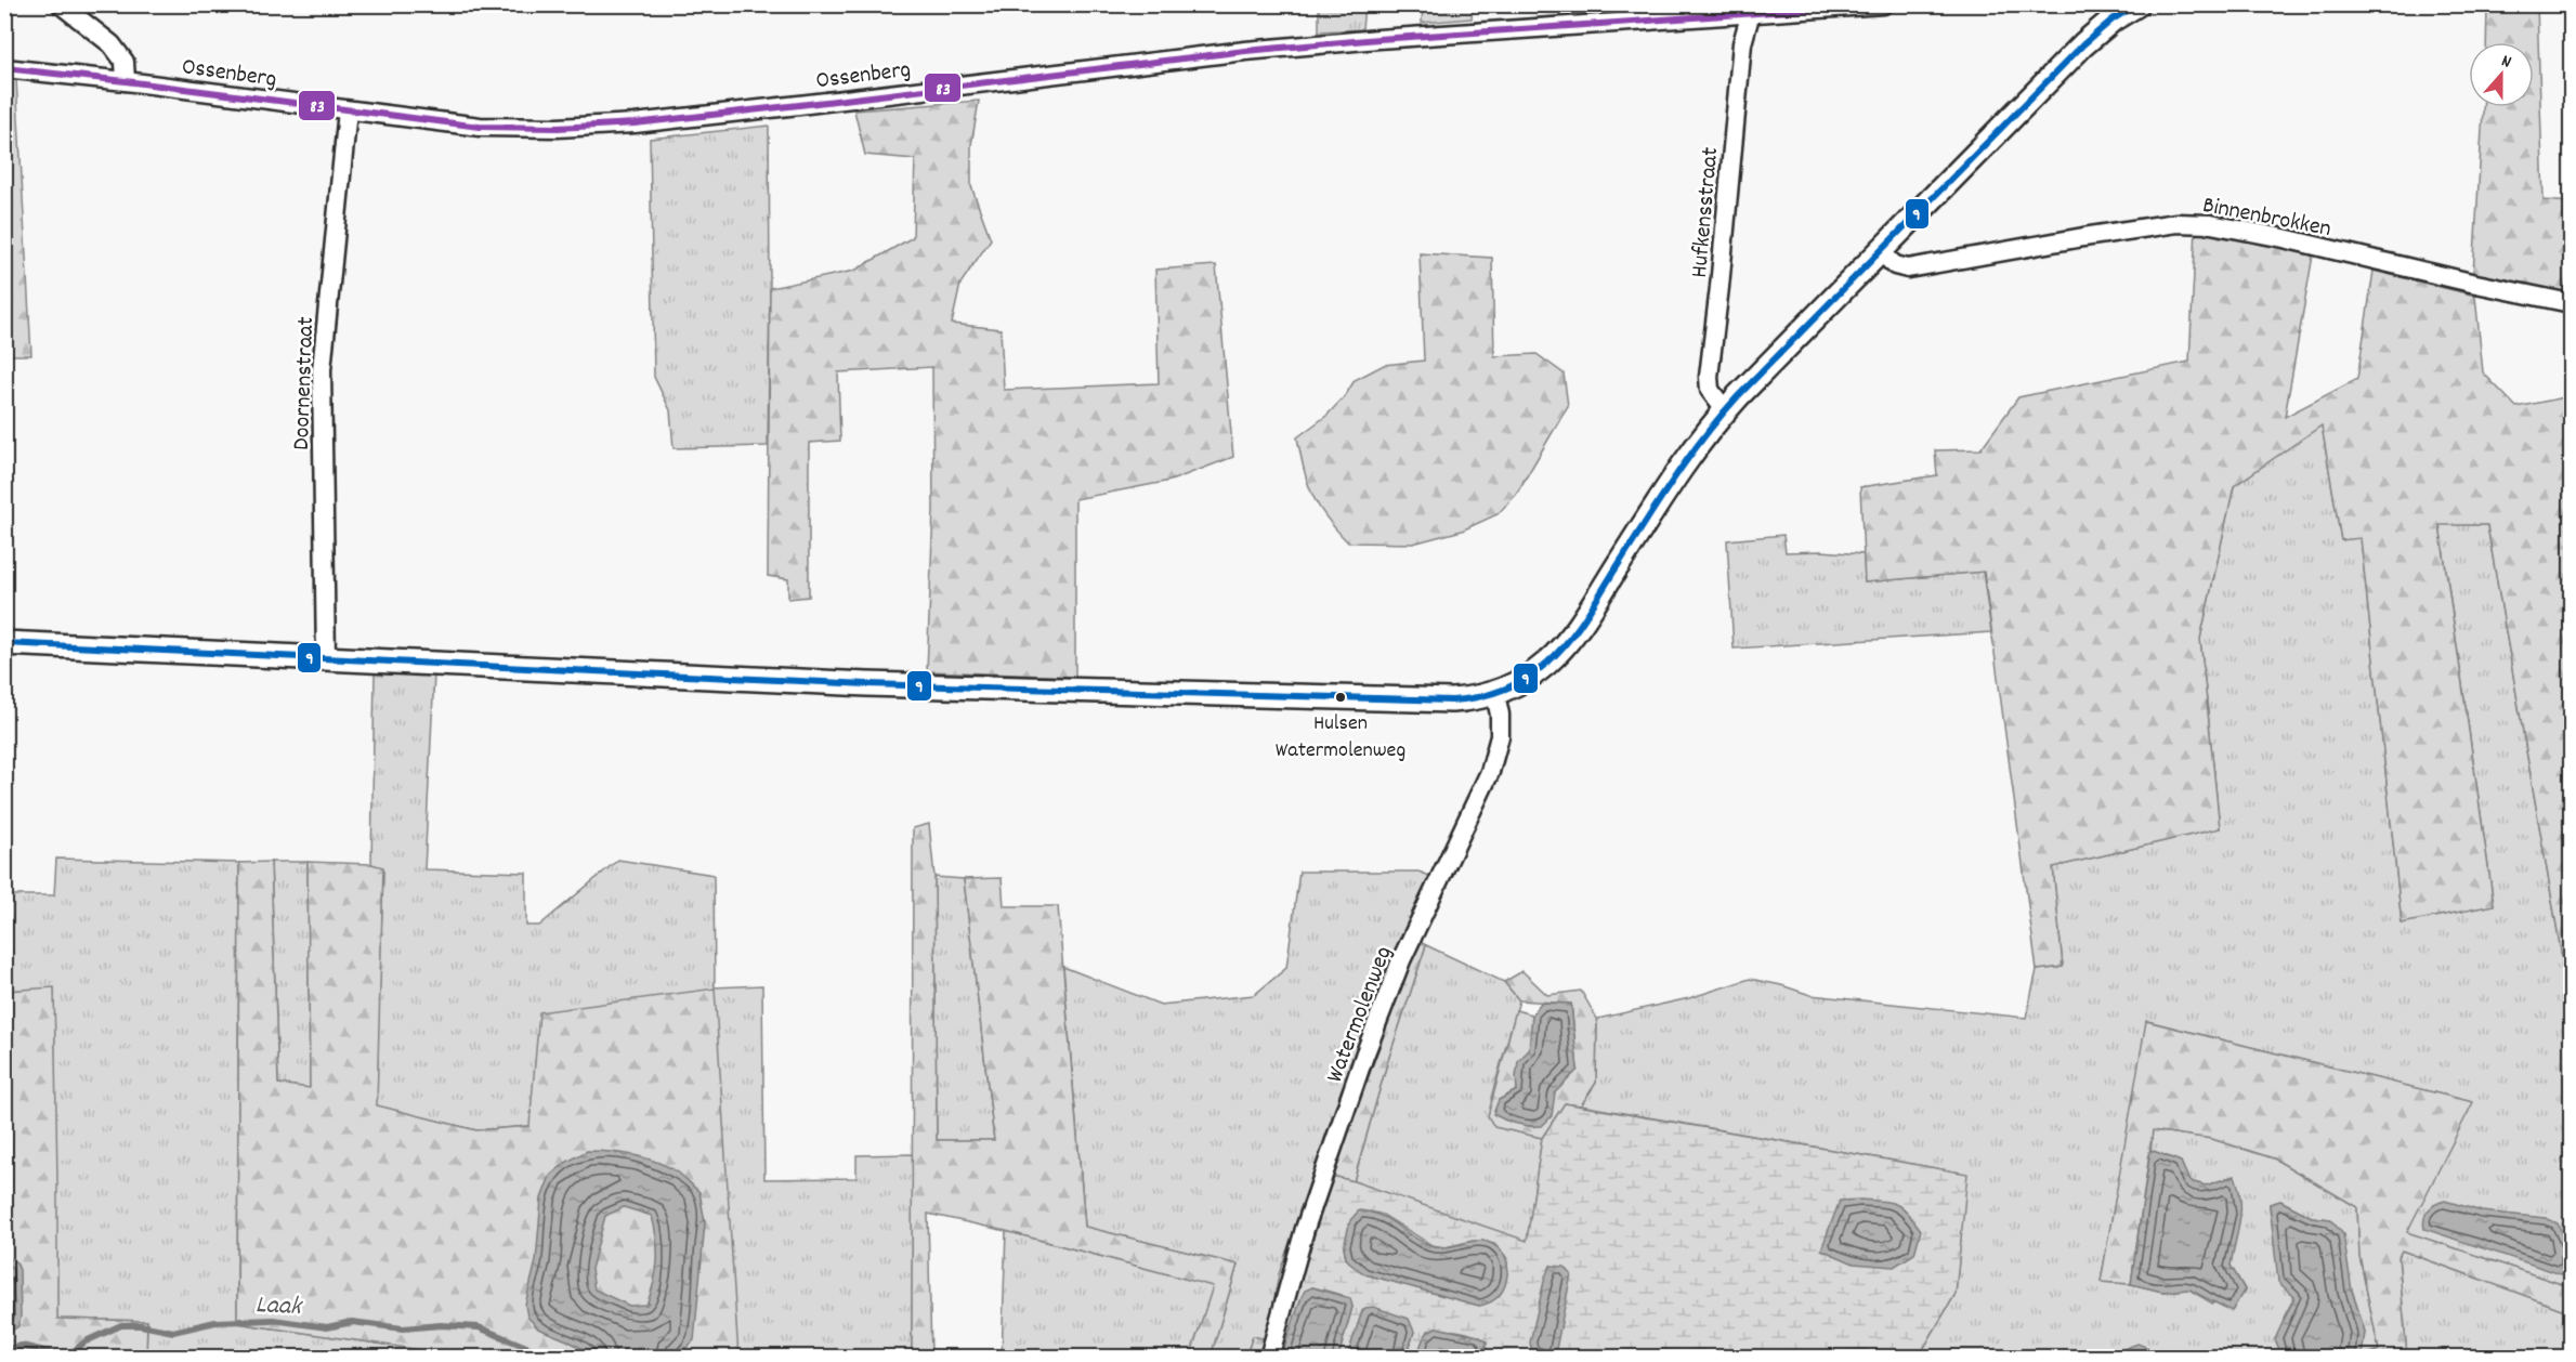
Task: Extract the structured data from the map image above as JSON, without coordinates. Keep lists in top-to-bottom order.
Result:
{
  "streets": {
    "street": [
      "Ossenberg",
      "Hufkensstraat",
      "Binnenbrokken",
      "Doornenstraat",
      "Watermolenweg"
    ]
  },
  "crossings": [
    ["Ossenberg", "Hufkensstraat"],
    ["Ossenberg", "Doornenstraat"]
  ],
  "water": ["Laak"],
  "places": ["Hulsen Watermolenweg"],
  "lines": ["transit line 9", "transit line 83"],
  "north": "top"
}
